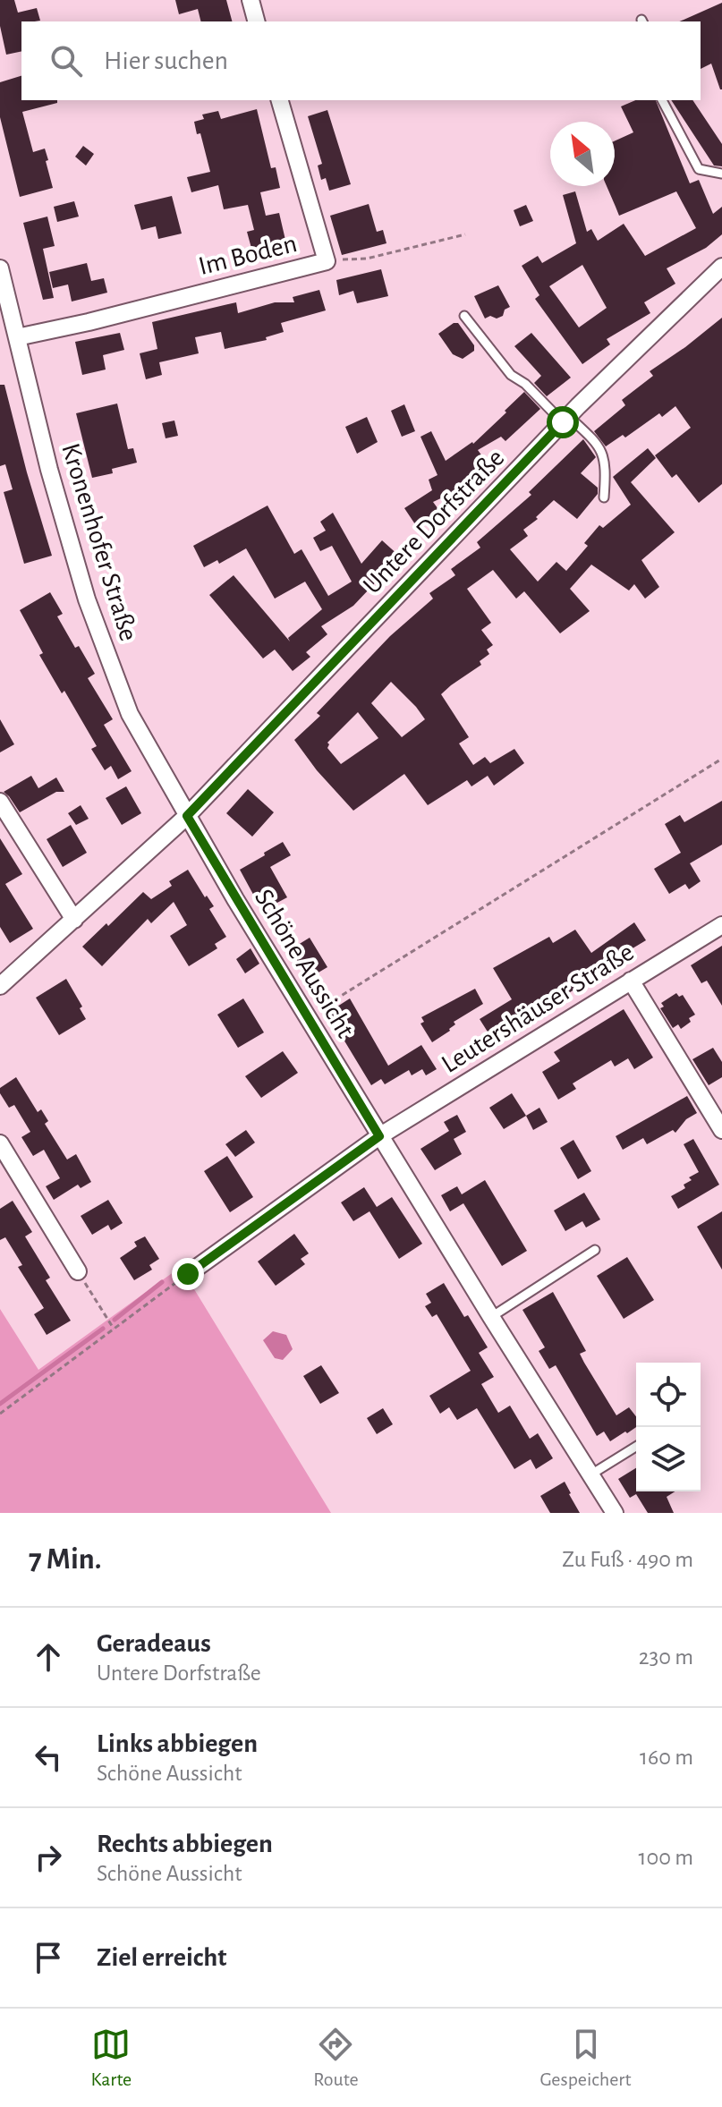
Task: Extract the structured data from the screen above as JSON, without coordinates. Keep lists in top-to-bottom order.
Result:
{
  "streets": {
    "street": [
      "Im Boden",
      "Untere Dorfstraße",
      "Kronenhofer Straße",
      "Schöne Aussicht",
      "Leutershäuser Straße"
    ]
  },
  "crossings": [
    ["Im Boden", "Kronenhofer Straße"],
    ["Untere Dorfstraße", "Kronenhofer Straße"],
    ["Untere Dorfstraße", "Schöne Aussicht"],
    ["Kronenhofer Straße", "Schöne Aussicht"],
    ["Schöne Aussicht", "Leutershäuser Straße"]
  ],
  "north": "top left",
  "page": {
    "search": "Hier suchen",
    "heading": ["7 Min.", "Zu Fuß · 490 m"],
    "list": [
      ["Geradeaus", "Untere Dorfstraße", "230 m"],
      ["Links abbiegen", "Schöne Aussicht", "160 m"],
      ["Rechts abbiegen", "Schöne Aussicht", "100 m"],
      "Ziel erreicht"
    ],
    "nav": ["Karte", "Route", "Gespeichert"]
  }
}
